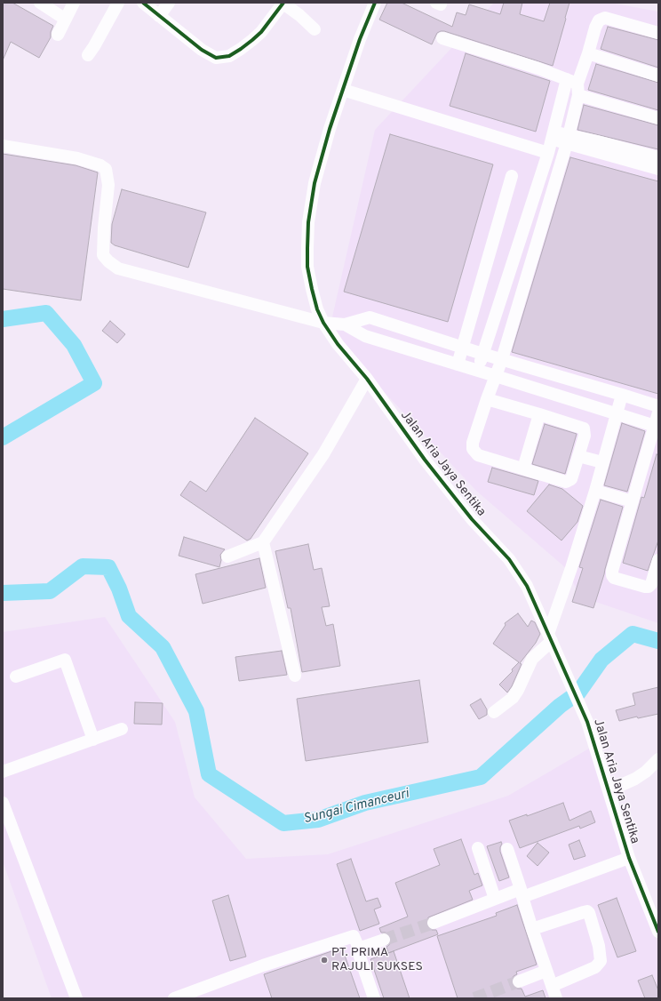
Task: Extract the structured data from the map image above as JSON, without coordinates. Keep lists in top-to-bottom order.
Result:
{
  "streets": {
    "street": ["Jalan Aria Jaya Sentika"]
  },
  "water": ["Sungai Cimanceuri"],
  "places": ["PT. PRIMA RAJULI SUKSES"]
}
